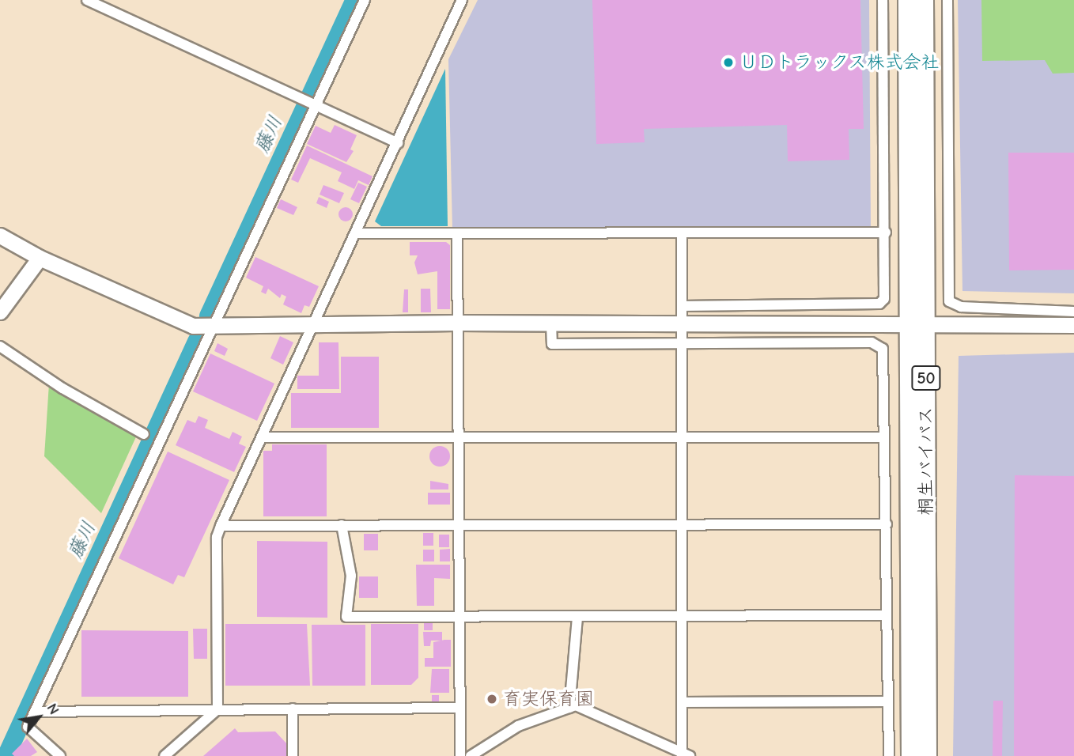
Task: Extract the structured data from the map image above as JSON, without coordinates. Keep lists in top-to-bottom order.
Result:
{
  "streets": {
    "highway": ["50", "桐生バイパス"]
  },
  "water": ["藤川"],
  "places": ["ＵＤトラックス株式会社", "育実保育園"],
  "north": "top right"
}
